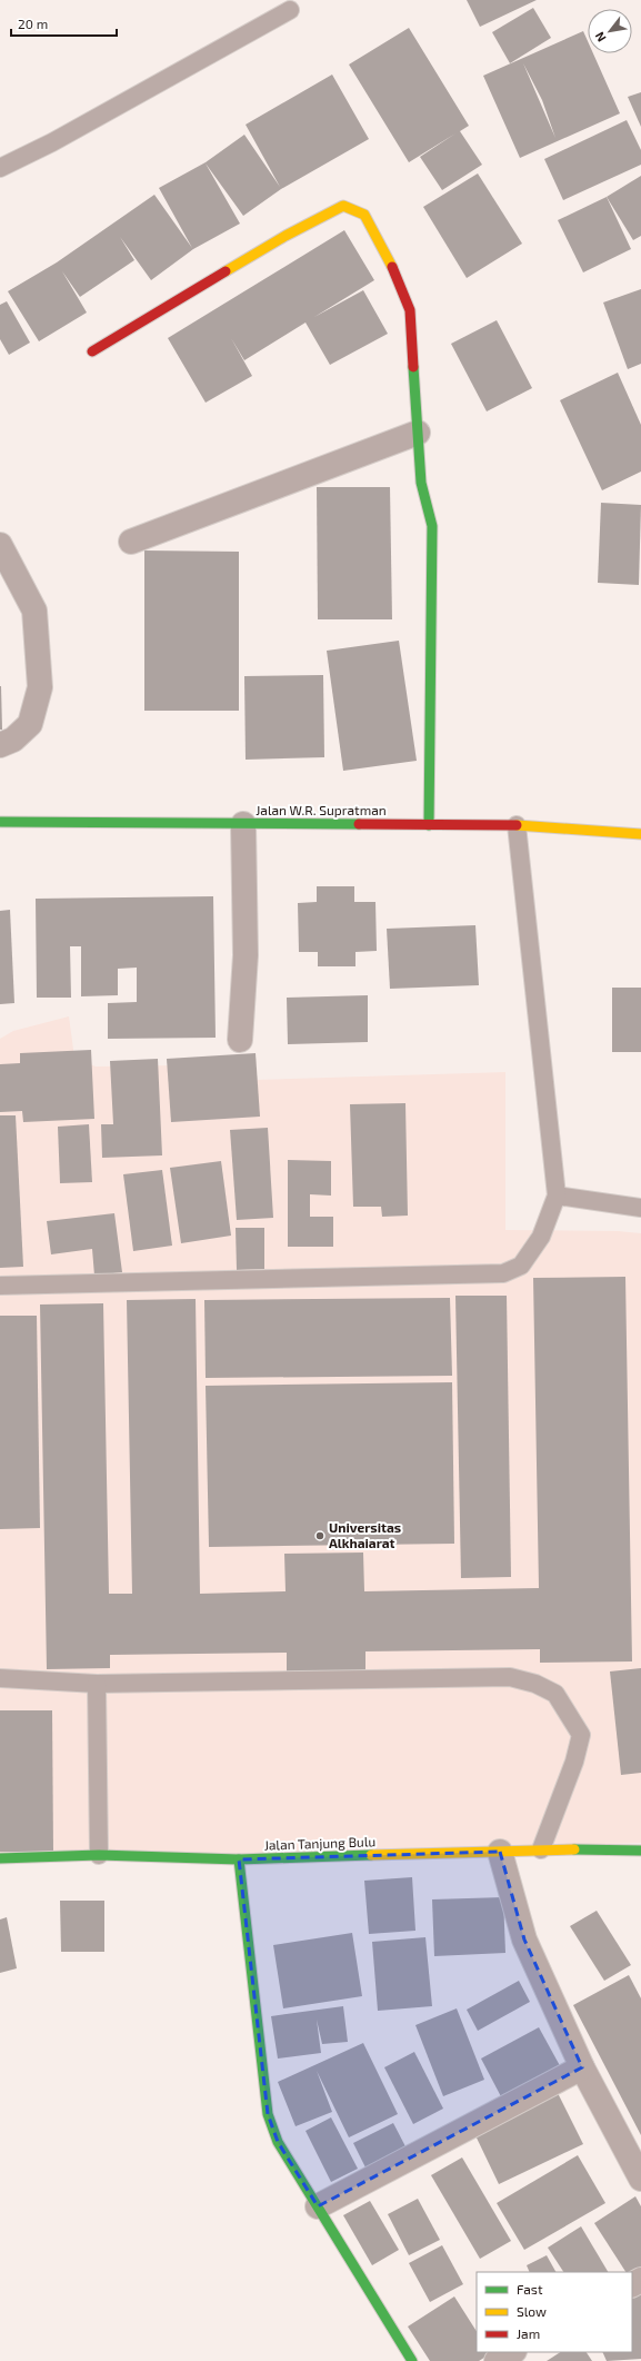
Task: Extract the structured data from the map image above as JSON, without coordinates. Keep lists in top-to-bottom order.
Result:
{
  "streets": {
    "street": ["Jalan W.R. Supratman", "Jalan Tanjung Bulu"]
  },
  "places": ["Universitas Alkhaiarat"],
  "legend": ["Fast", "Slow", "Jam"],
  "scale_bar": "20 m",
  "north": "bottom left"
}
